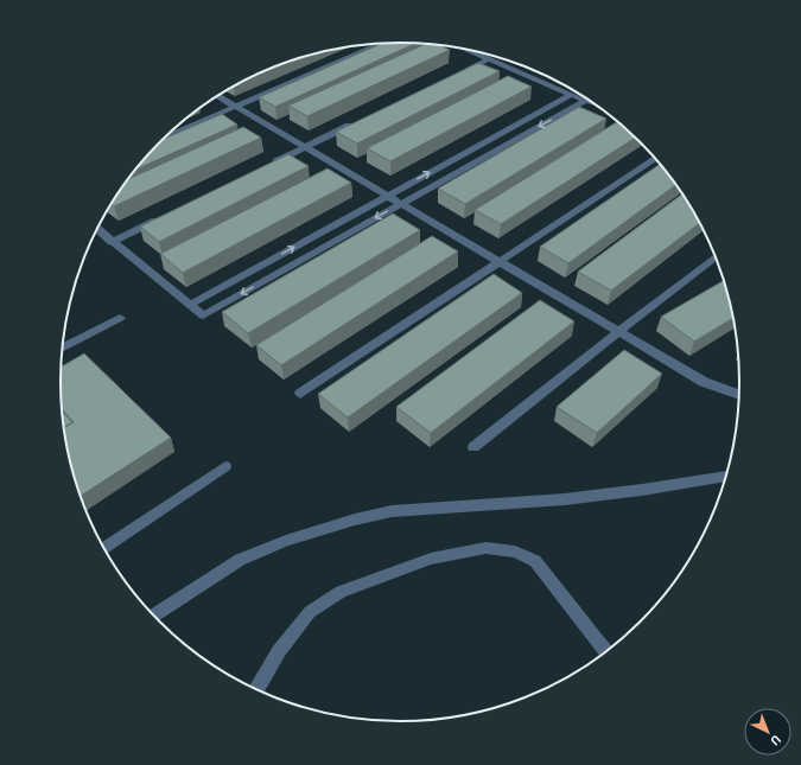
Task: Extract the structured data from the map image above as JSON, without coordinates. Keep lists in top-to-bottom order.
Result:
{
  "north": "bottom right"
}
